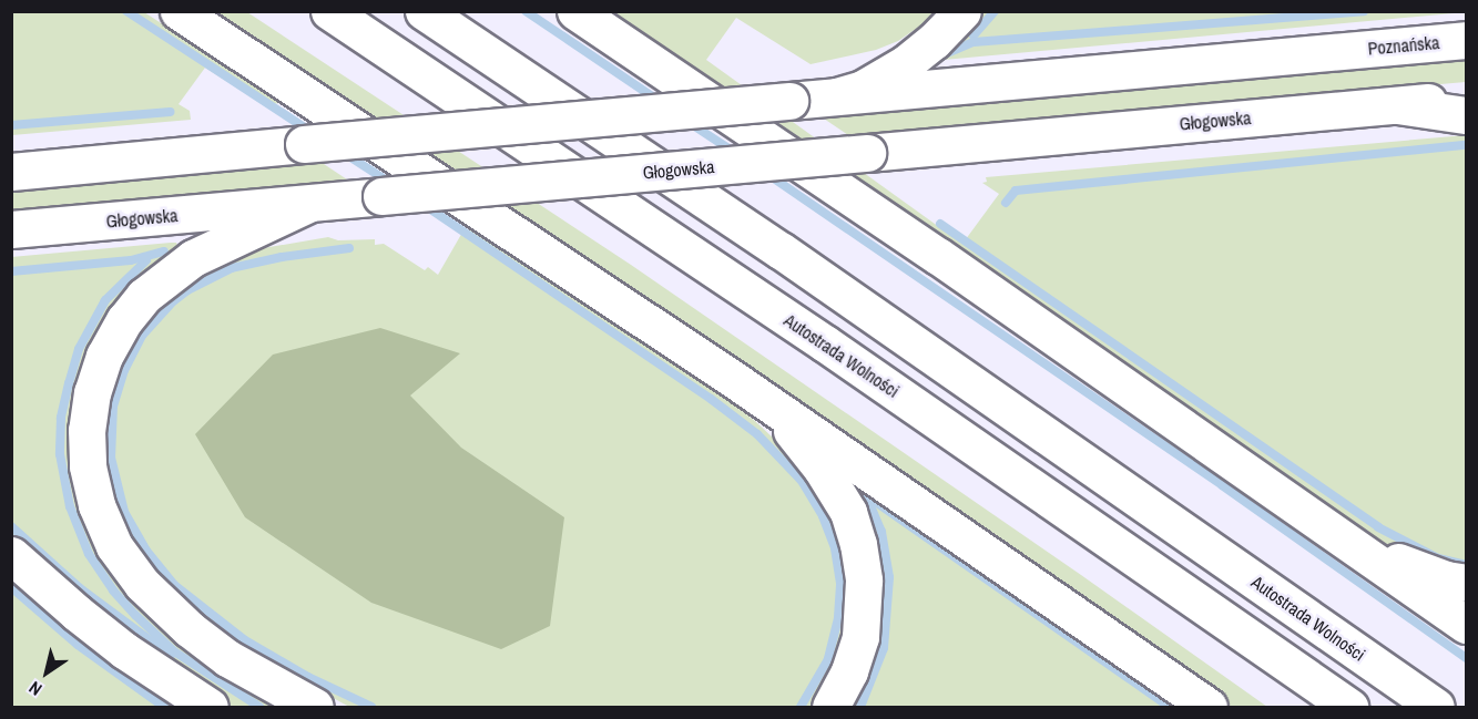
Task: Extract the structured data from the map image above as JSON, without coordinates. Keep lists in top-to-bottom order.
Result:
{
  "streets": {
    "main road": ["Poznańska", "Głogowska", "Autostrada Wolności"]
  },
  "north": "bottom left"
}
